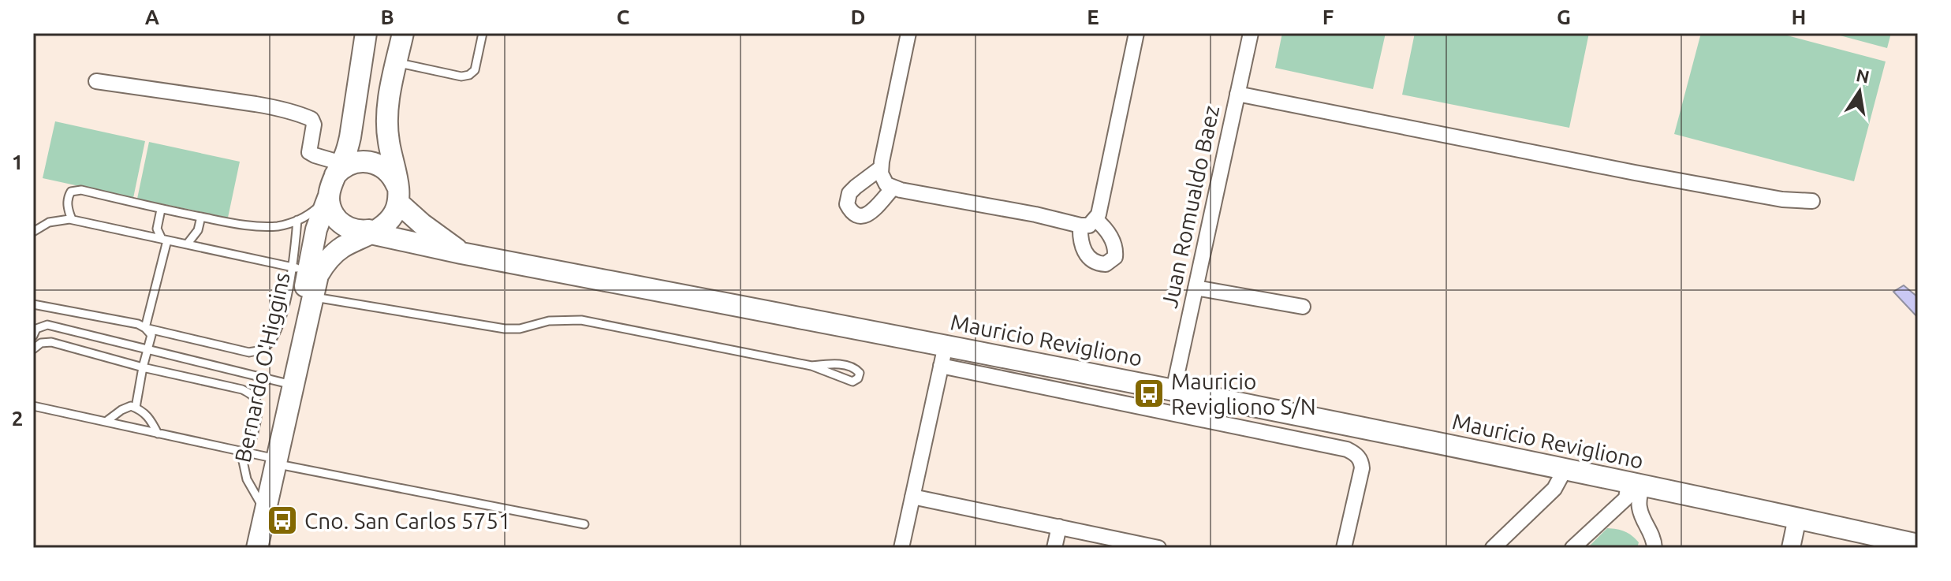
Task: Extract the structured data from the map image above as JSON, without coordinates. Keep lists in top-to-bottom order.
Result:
{
  "streets": {
    "main road": ["Mauricio Revigliono", "Bernardo O'Higgins"],
    "street": ["Juan Romualdo Baez"]
  },
  "crossings": [
    ["Juan Romualdo Baez", "Mauricio Revigliono"],
    ["Mauricio Revigliono", "Bernardo O'Higgins"]
  ],
  "places": {
    "bus stop": ["Mauricio Revigliono S/N", "Cno. San Carlos 5751"]
  },
  "north": "top",
  "grid": {
    "columns": [
      "A",
      "B",
      "C",
      "D",
      "E",
      "F",
      "G",
      "H"
    ],
    "rows": ["1", "2"]
  }
}
